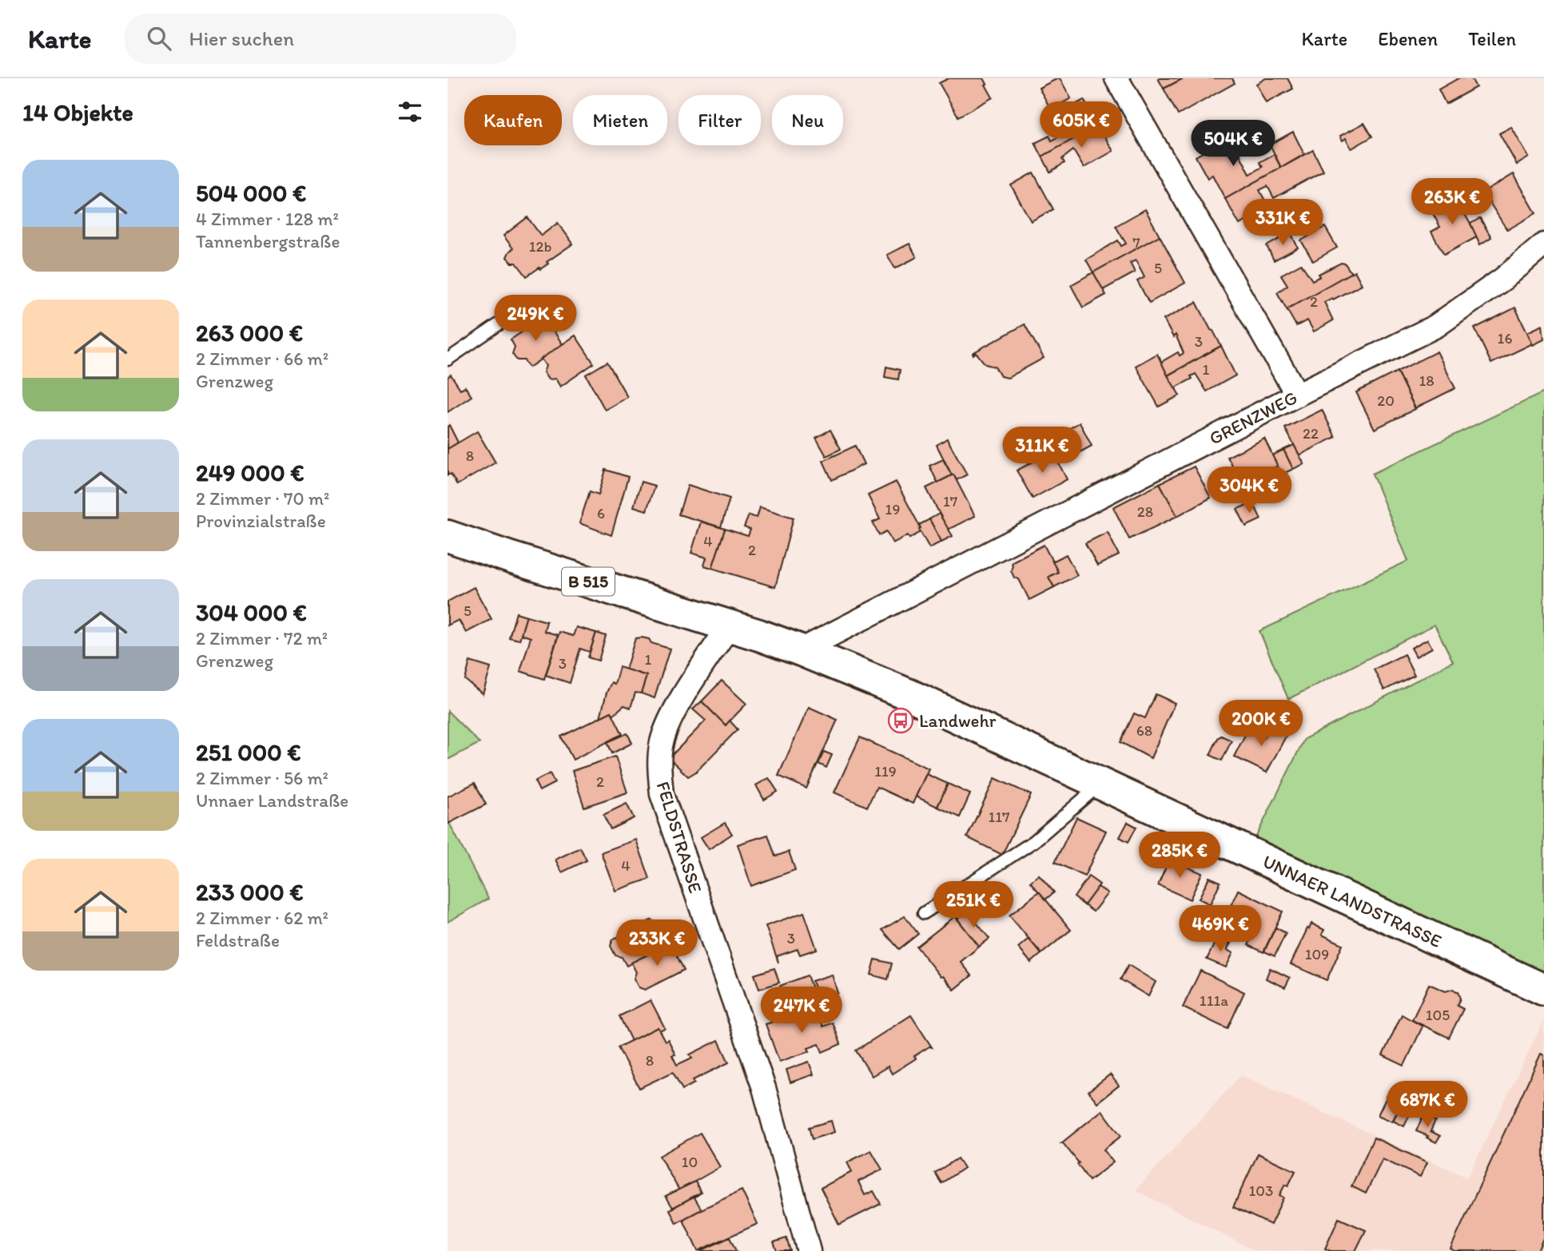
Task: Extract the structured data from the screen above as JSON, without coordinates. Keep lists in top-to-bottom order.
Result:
{
  "streets": {
    "main road": ["B 515", "UNNAER LANDSTRASSE"],
    "street": ["GRENZWEG", "FELDSTRASSE"]
  },
  "crossings": [
    ["GRENZWEG", "UNNAER LANDSTRASSE"],
    ["B 515", "FELDSTRASSE"],
    ["B 515", "UNNAER LANDSTRASSE"],
    ["FELDSTRASSE", "UNNAER LANDSTRASSE"]
  ],
  "places": {
    "bus stop": ["Landwehr"]
  },
  "house_numbers": [
    "7",
    "12b",
    "5",
    "2",
    "16",
    "3",
    "1",
    "18",
    "20",
    "22",
    "8",
    "17",
    "19",
    "28",
    "6",
    "4",
    "2",
    "5",
    "1",
    "3",
    "68",
    "119",
    "2",
    "117",
    "4",
    "3",
    "109",
    "111a",
    "105",
    "8",
    "10",
    "103"
  ],
  "page": {
    "header": "Karte",
    "search": "Hier suchen",
    "nav": ["Karte", "Ebenen", "Teilen"],
    "heading": "14 Objekte",
    "chip": [
      "Kaufen",
      "Mieten",
      "Filter",
      "Neu"
    ],
    "price": [
      "605K €",
      "504K €",
      "263K €",
      "331K €",
      "249K €",
      "311K €",
      "304K €",
      "200K €",
      "285K €",
      "251K €",
      "469K €",
      "233K €",
      "247K €",
      "687K €"
    ],
    "list": [
      {
        "name": "504 000 €",
        "note": "4 Zimmer · 128 m² · Tannenbergstraße"
      },
      {
        "name": "263 000 €",
        "note": "2 Zimmer · 66 m² · Grenzweg"
      },
      {
        "name": "249 000 €",
        "note": "2 Zimmer · 70 m² · Provinzialstraße"
      },
      {
        "name": "304 000 €",
        "note": "2 Zimmer · 72 m² · Grenzweg"
      },
      {
        "name": "251 000 €",
        "note": "2 Zimmer · 56 m² · Unnaer Landstraße"
      },
      {
        "name": "233 000 €",
        "note": "2 Zimmer · 62 m² · Feldstraße"
      }
    ]
  }
}
